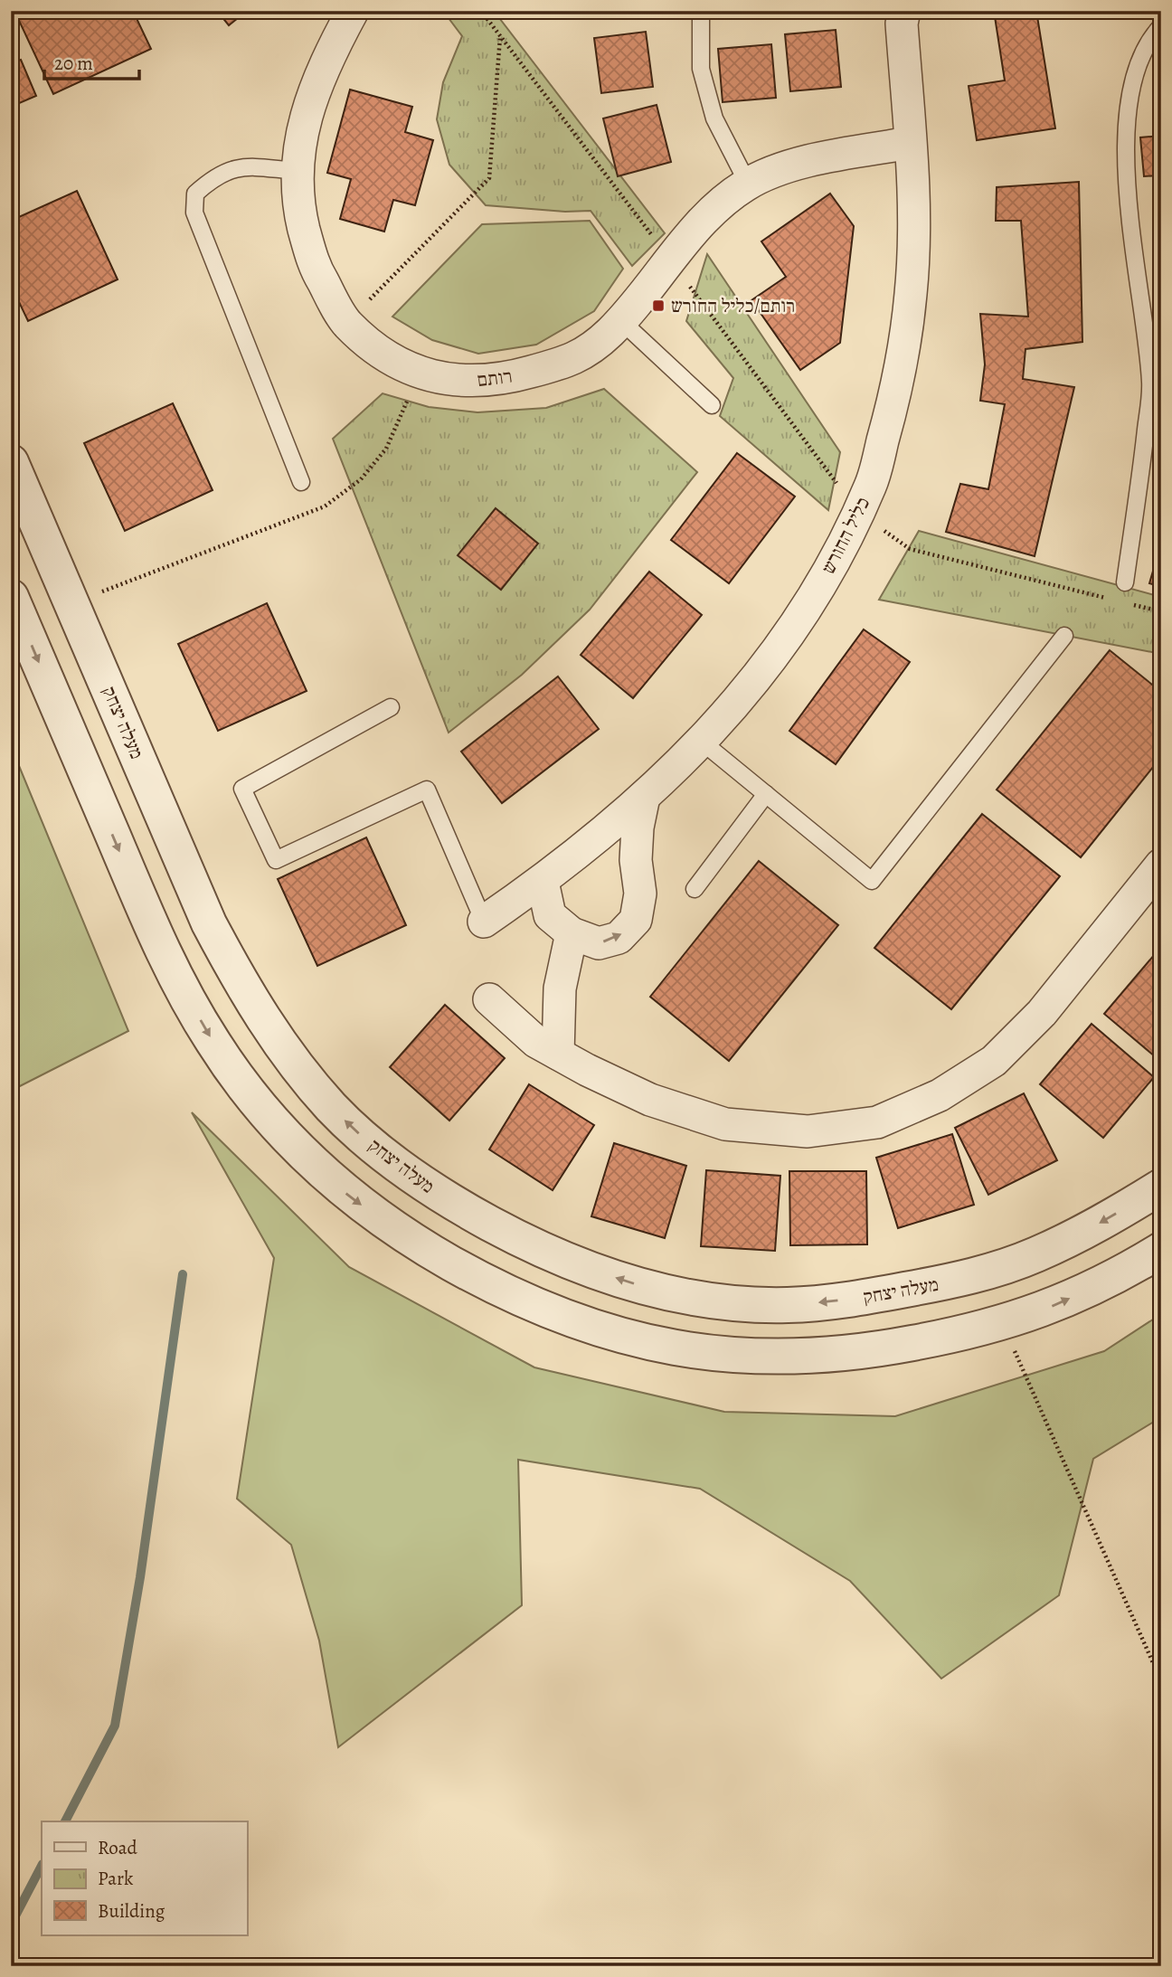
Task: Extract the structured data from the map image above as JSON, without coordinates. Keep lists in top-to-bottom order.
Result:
{
  "streets": {
    "street": ["רותם", "כליל החורש", "מעלה יצחק"]
  },
  "crossings": [
    ["רותם", "כליל החורש"]
  ],
  "one_way": ["מעלה יצחק"],
  "places": {
    "transit": ["רותם/כליל החורש"]
  },
  "legend": ["Road", "Park", "Building"],
  "scale_bar": "20 m"
}
